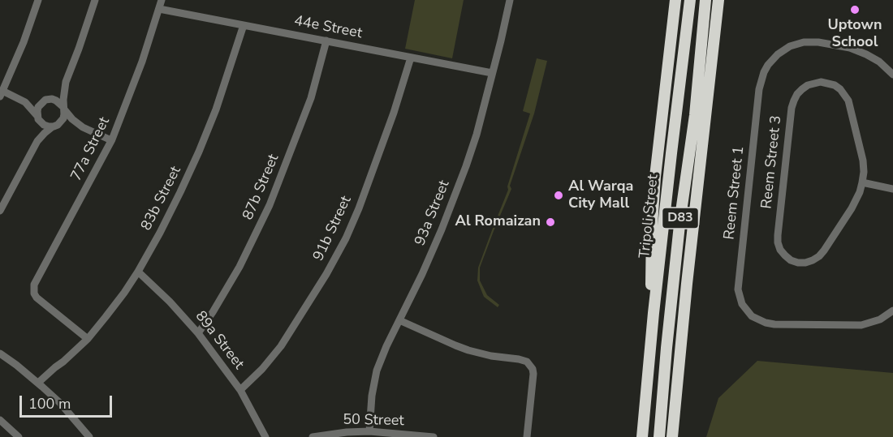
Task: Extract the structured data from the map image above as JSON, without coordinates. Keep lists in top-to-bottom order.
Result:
{
  "streets": {
    "highway": ["Tripoli Street", "D83"],
    "street": [
      "44e Street",
      "77a Street",
      "Reem Street 3",
      "87b Street",
      "Reem Street 1",
      "83b Street",
      "93a Street",
      "91b Street",
      "89a Street",
      "50 Street"
    ]
  },
  "crossings": [
    ["44e Street", "77a Street"],
    ["44e Street", "87b Street"],
    ["44e Street", "83b Street"],
    ["44e Street", "93a Street"],
    ["44e Street", "91b Street"],
    ["77a Street", "83b Street"],
    ["87b Street", "89a Street"],
    ["83b Street", "89a Street"],
    ["93a Street", "50 Street"],
    ["91b Street", "89a Street"]
  ],
  "places": ["Uptown School", "Al Warqa City Mall", "Al Romaizan"],
  "scale_bar": "100 m"
}
